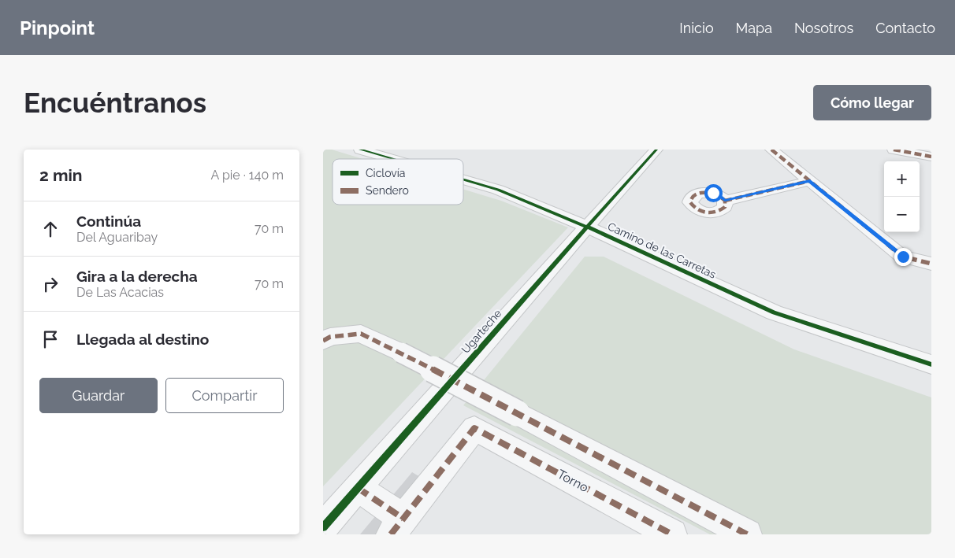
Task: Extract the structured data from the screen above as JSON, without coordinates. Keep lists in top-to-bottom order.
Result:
{
  "streets": {
    "street": ["Camino de las Carretas", "Ugarteche", "Torno"]
  },
  "crossings": [
    ["Camino de las Carretas", "Ugarteche"]
  ],
  "legend": ["Ciclovía", "Sendero"],
  "page": {
    "header": "Pinpoint",
    "nav": [
      "Inicio",
      "Mapa",
      "Nosotros",
      "Contacto"
    ],
    "buttons": [
      "Cómo llegar",
      ["Guardar", "Compartir"]
    ],
    "title": "Encuéntranos",
    "heading": ["2 min", "A pie · 140 m"],
    "map_buttons": ["+", "−"],
    "list": [
      ["Continúa", "Del Aguaribay", "70 m"],
      ["Gira a la derecha", "De Las Acacias", "70 m"],
      "Llegada al destino"
    ]
  }
}
